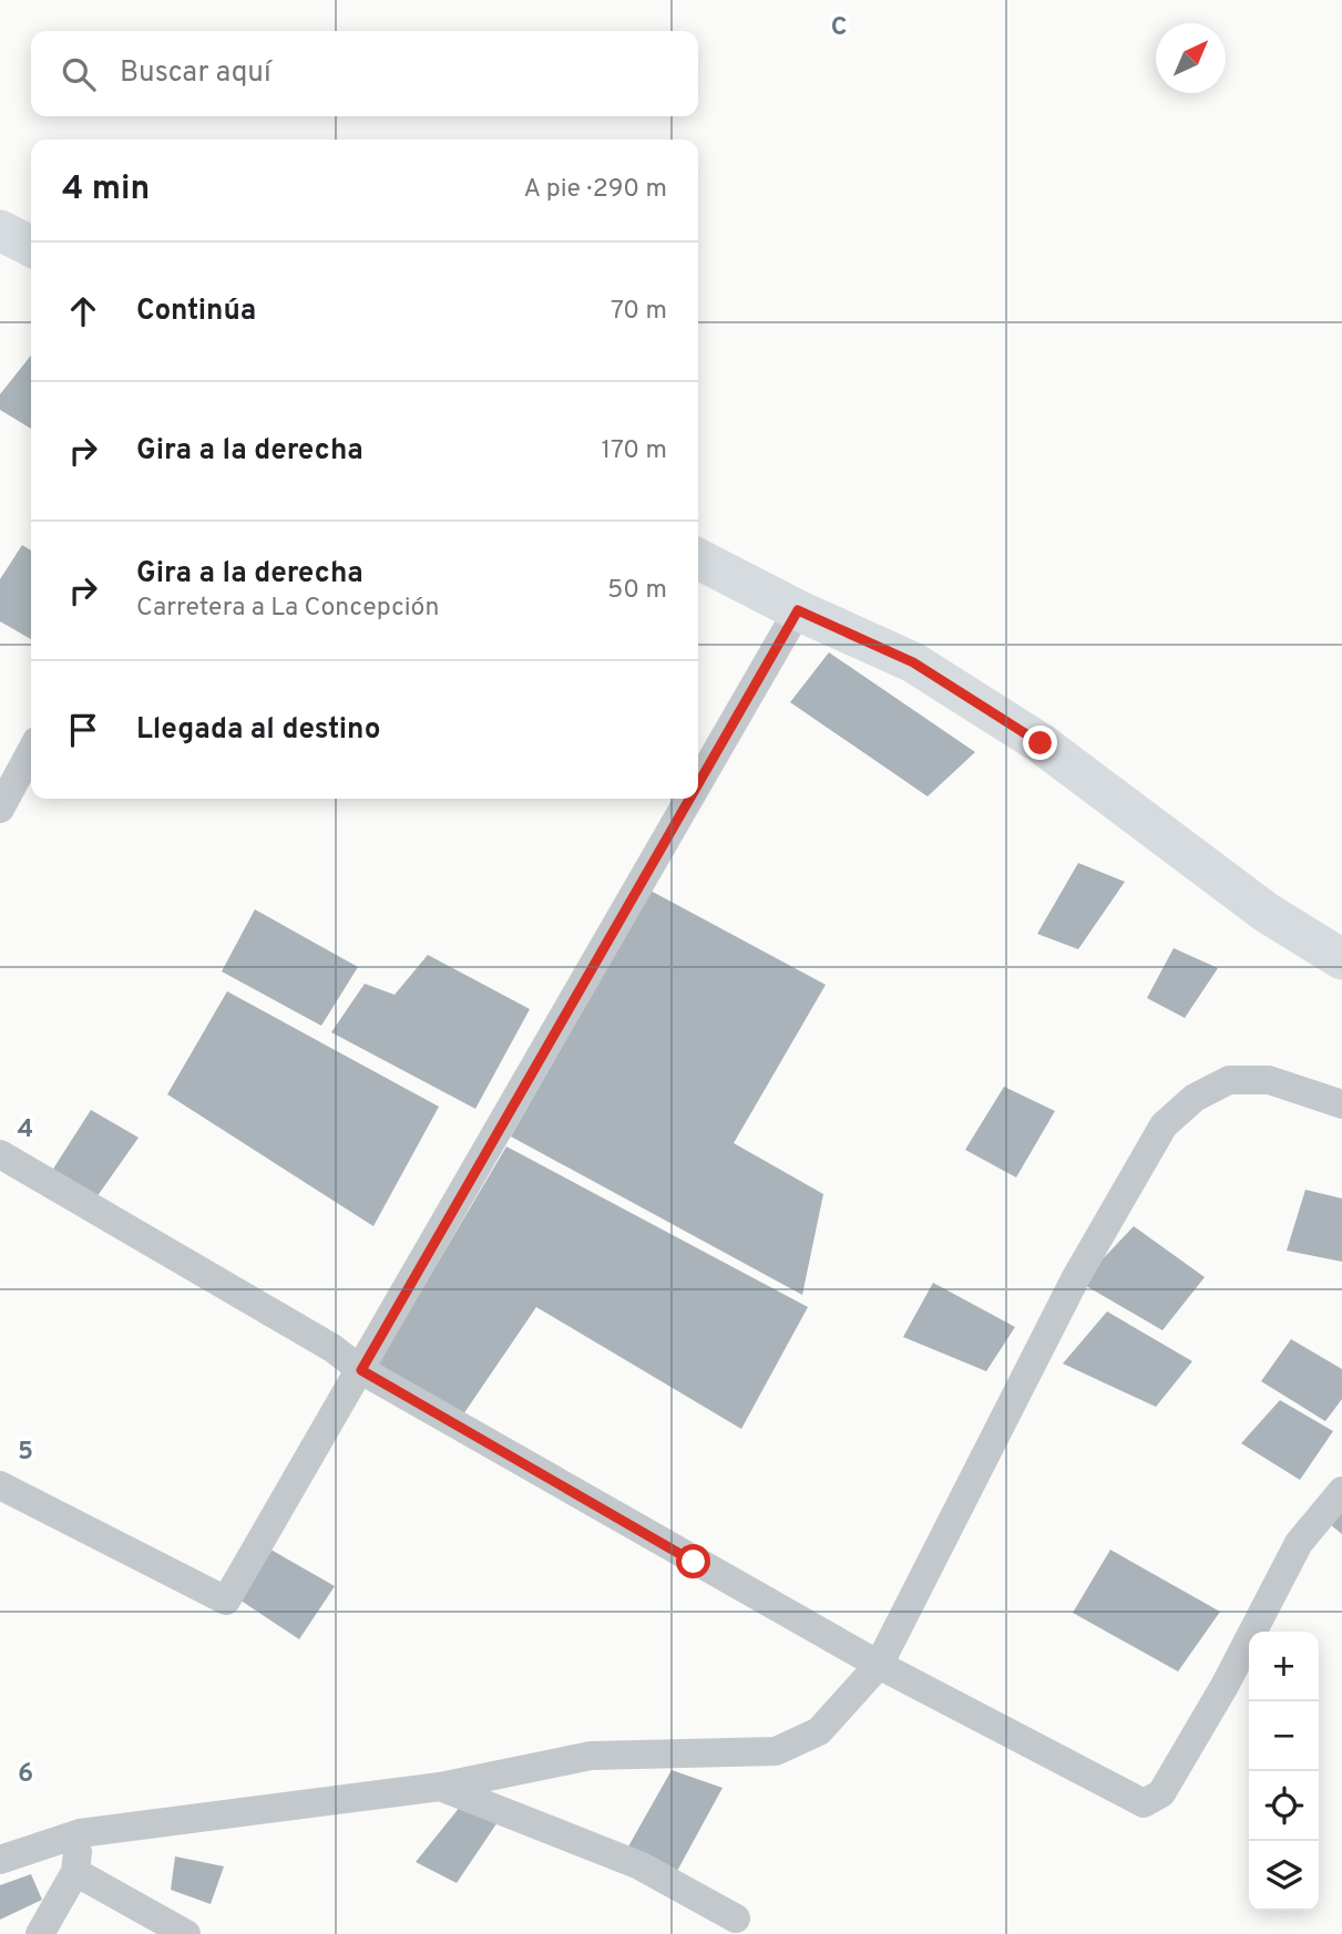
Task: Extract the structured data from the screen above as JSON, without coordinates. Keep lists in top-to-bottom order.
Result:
{
  "north": "top right",
  "page": {
    "search": "Buscar aquí",
    "heading": ["4 min", "A pie · 290 m"],
    "list": [
      ["Continúa", "70 m"],
      ["Gira a la derecha", "170 m"],
      ["Gira a la derecha", "Carretera a La Concepción", "50 m"],
      "Llegada al destino"
    ],
    "map_buttons": ["+", "−"]
  },
  "grid": {
    "columns": ["C"],
    "rows": ["4", "5", "6"]
  }
}
